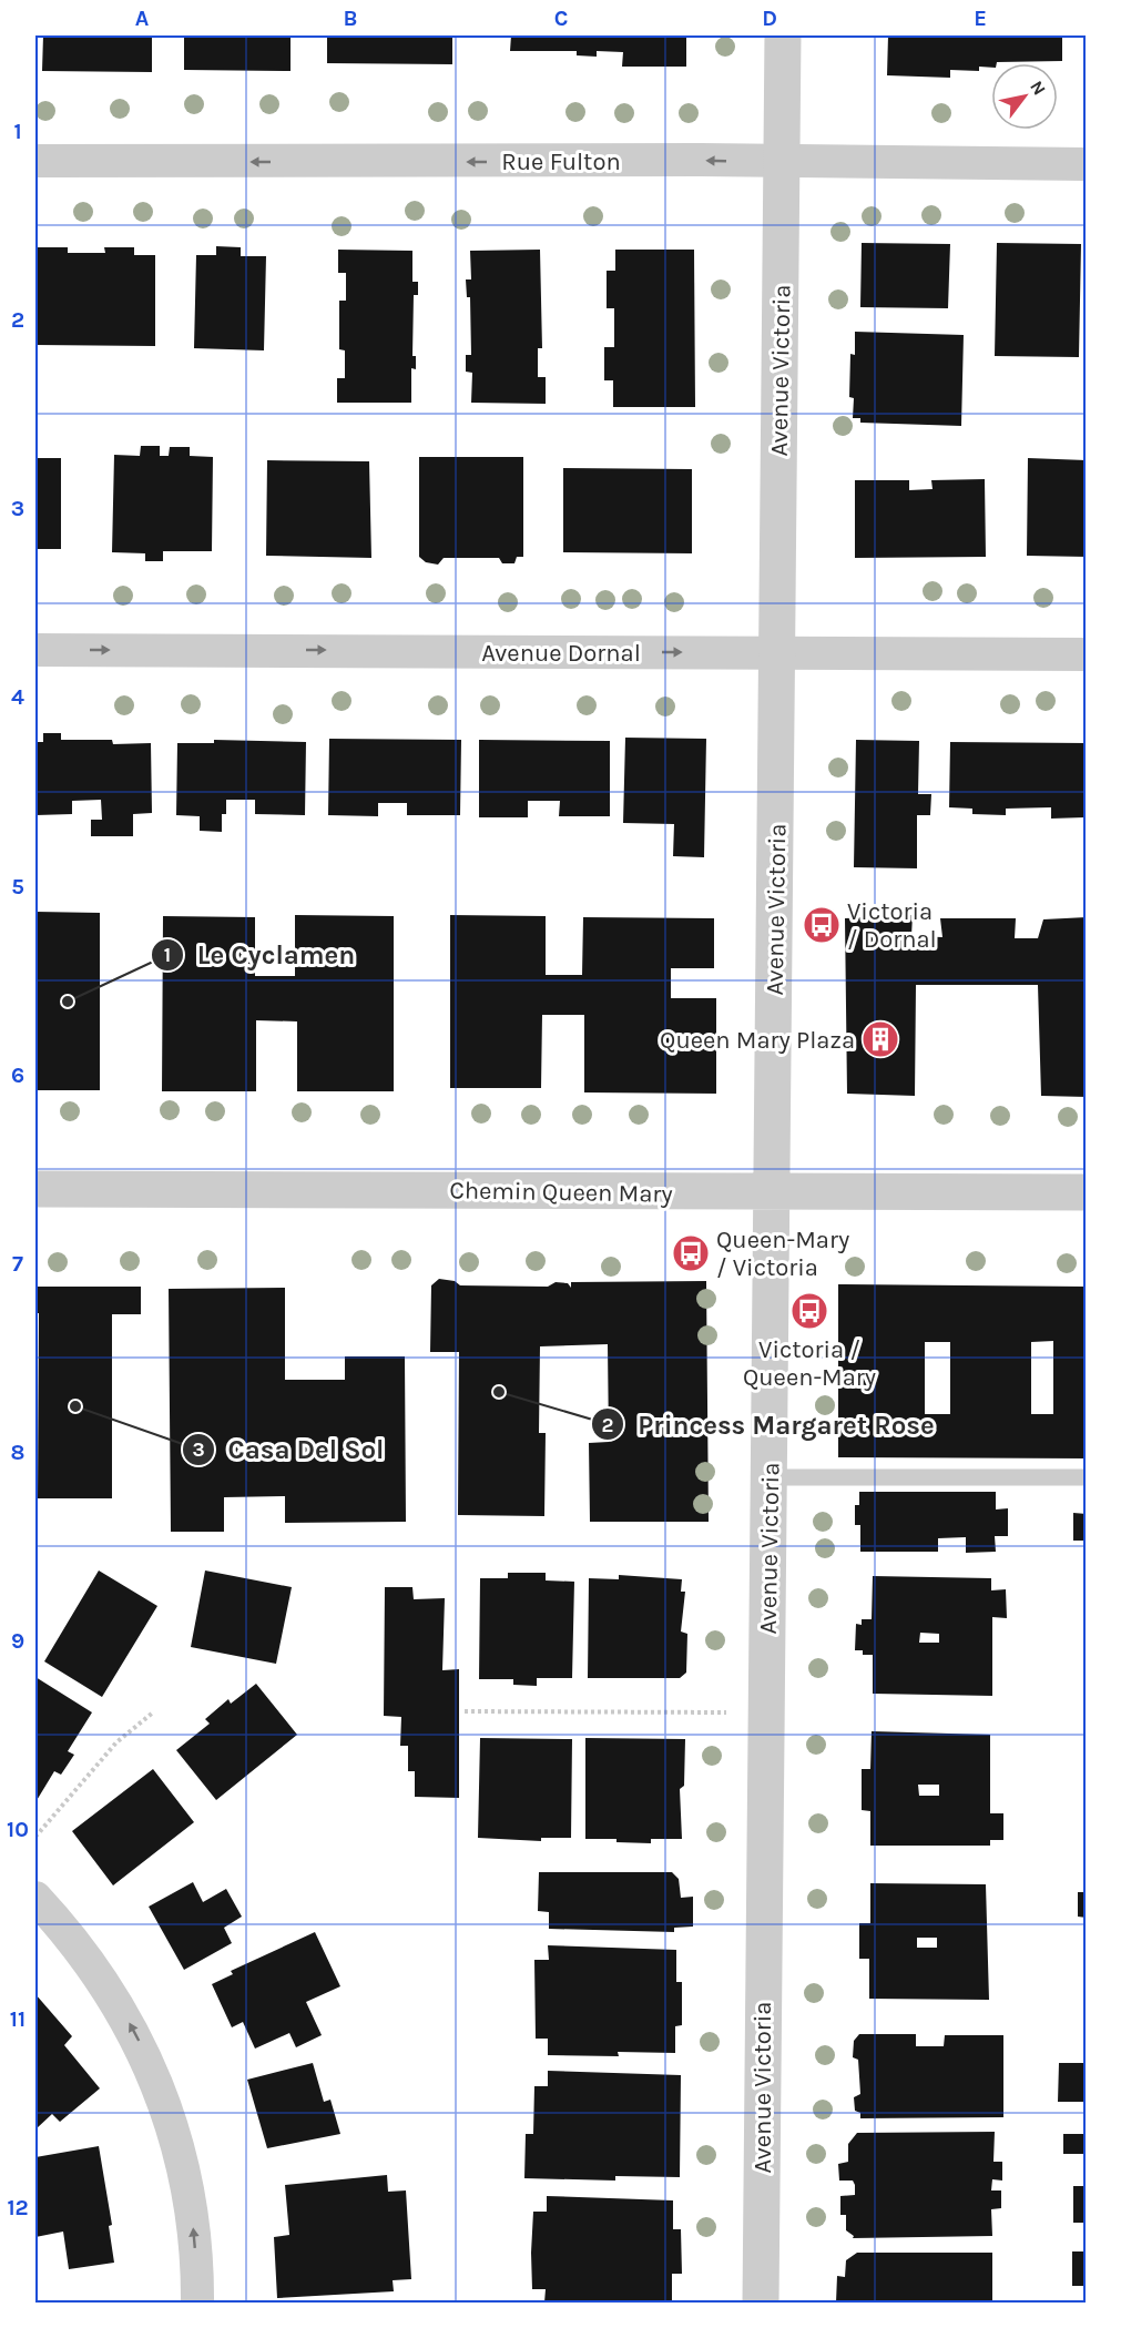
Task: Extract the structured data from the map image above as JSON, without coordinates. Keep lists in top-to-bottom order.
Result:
{
  "streets": {
    "street": [
      "Rue Fulton",
      "Avenue Victoria",
      "Avenue Dornal",
      "Chemin Queen Mary"
    ]
  },
  "crossings": [
    ["Rue Fulton", "Avenue Victoria"],
    ["Avenue Victoria", "Avenue Dornal"],
    ["Avenue Victoria", "Chemin Queen Mary"]
  ],
  "one_way": ["Rue Fulton", "Avenue Dornal"],
  "places": {
    "bus stop": ["Victoria / Dornal", "Queen-Mary / Victoria", "Victoria / Queen-Mary"],
    "other": ["Le Cyclamen", "Princess Margaret Rose", "Casa Del Sol"],
    "building": ["Queen Mary Plaza"]
  },
  "north": "top right",
  "grid": {
    "columns": [
      "A",
      "B",
      "C",
      "D",
      "E"
    ],
    "rows": [
      "1",
      "2",
      "3",
      "4",
      "5",
      "6",
      "7",
      "8",
      "9",
      "10",
      "11",
      "12"
    ]
  }
}
